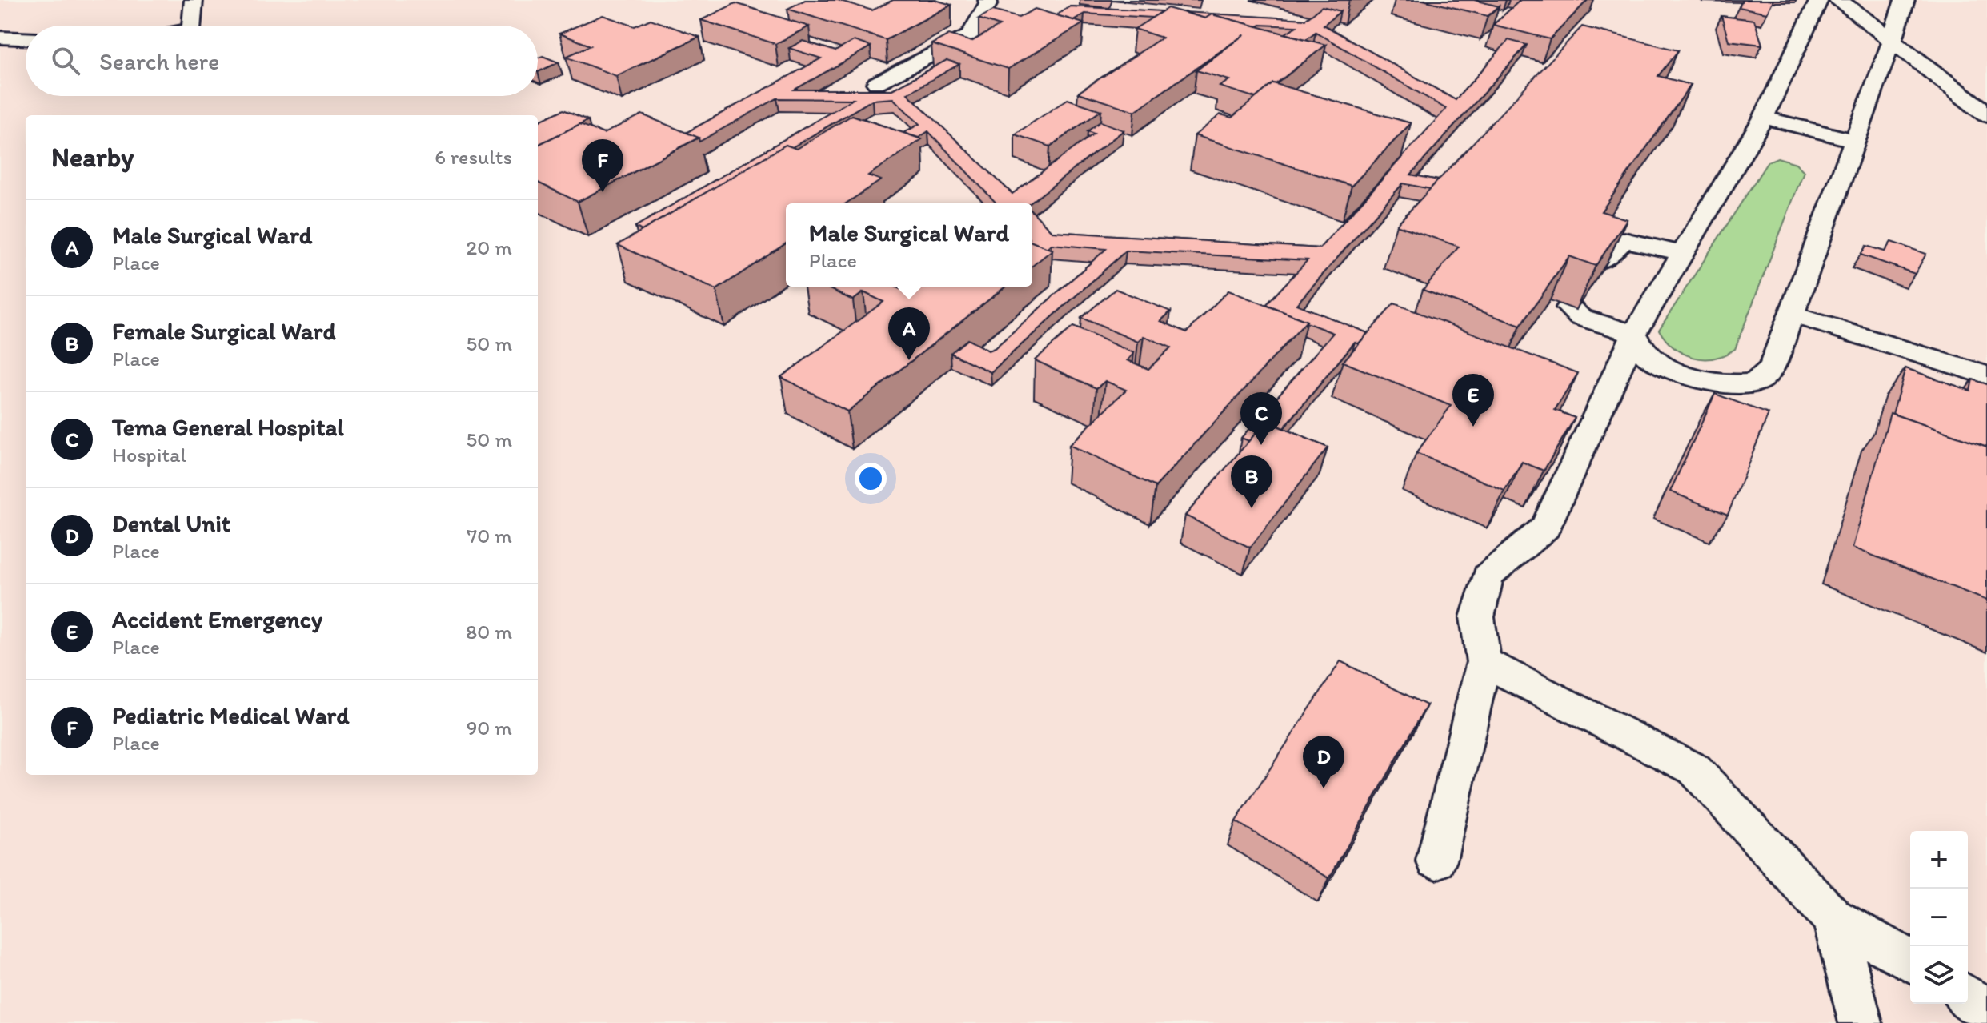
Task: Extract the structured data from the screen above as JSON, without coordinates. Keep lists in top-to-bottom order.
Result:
{
  "page": {
    "search": "Search here",
    "heading": ["Nearby", "6 results"],
    "pins": [
      "F",
      "A",
      "E",
      "C",
      "B",
      "D"
    ],
    "list": [
      {
        "mark": "A",
        "name": "Male Surgical Ward",
        "note": "Place",
        "value": "20 m"
      },
      {
        "mark": "B",
        "name": "Female Surgical Ward",
        "note": "Place",
        "value": "50 m"
      },
      {
        "mark": "C",
        "name": "Tema General Hospital",
        "note": "Hospital",
        "value": "50 m"
      },
      {
        "mark": "D",
        "name": "Dental Unit",
        "note": "Place",
        "value": "70 m"
      },
      {
        "mark": "E",
        "name": "Accident Emergency",
        "note": "Place",
        "value": "80 m"
      },
      {
        "mark": "F",
        "name": "Pediatric Medical Ward",
        "note": "Place",
        "value": "90 m"
      }
    ],
    "popup": ["Male Surgical Ward", "Place"],
    "map_buttons": ["+", "−"]
  }
}
